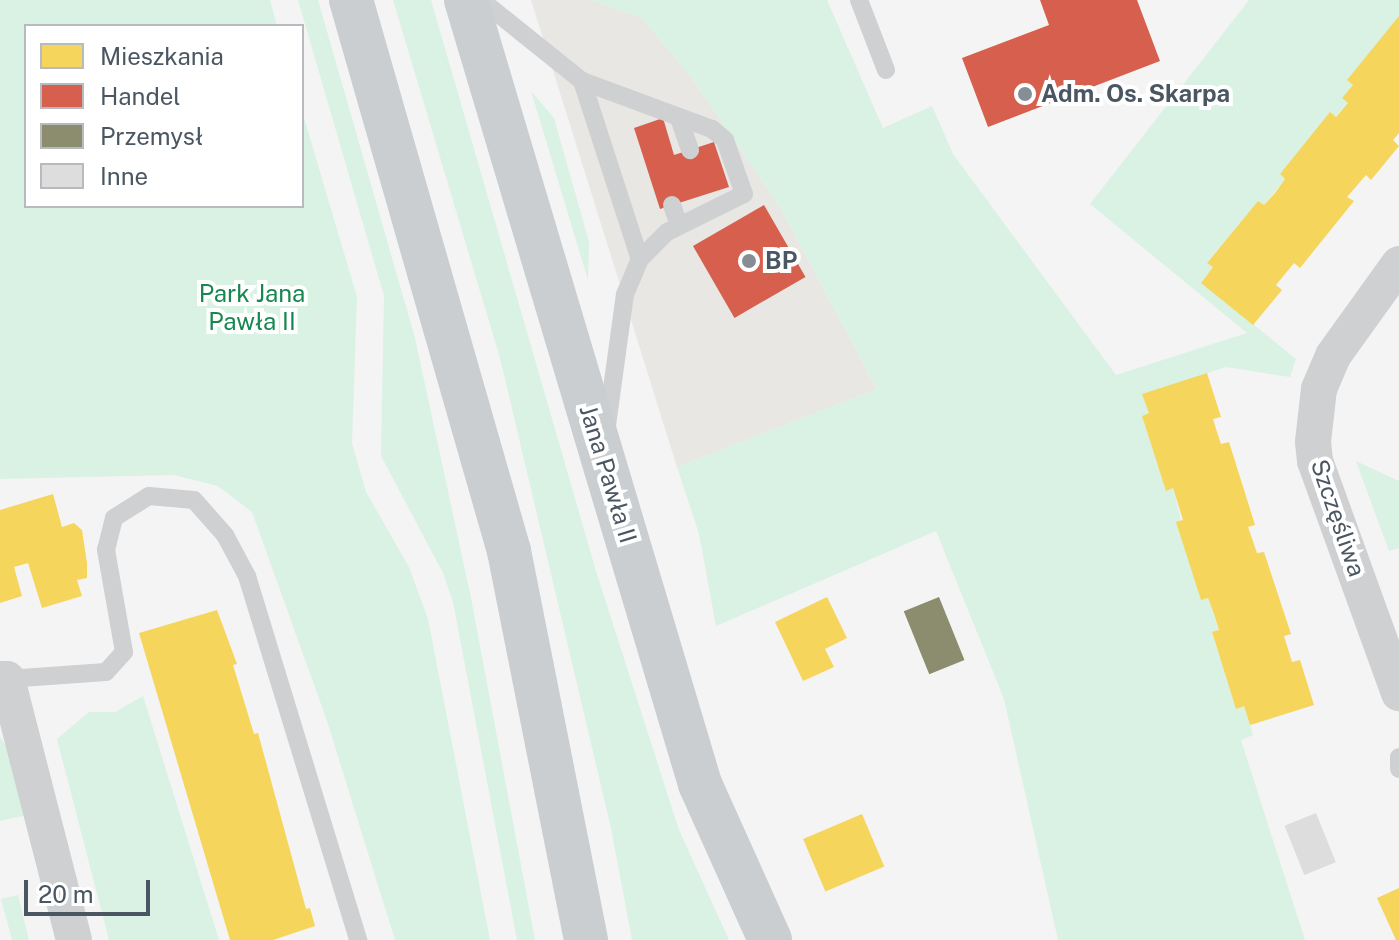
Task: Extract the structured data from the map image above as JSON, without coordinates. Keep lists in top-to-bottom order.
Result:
{
  "streets": {
    "main road": ["Jana Pawła II"],
    "street": ["Szczęśliwa"]
  },
  "parks": ["Park Jana Pawła II"],
  "places": ["Adm. Os. Skarpa", "BP"],
  "legend": [
    "Mieszkania",
    "Handel",
    "Przemysł",
    "Inne"
  ],
  "scale_bar": "20 m"
}
